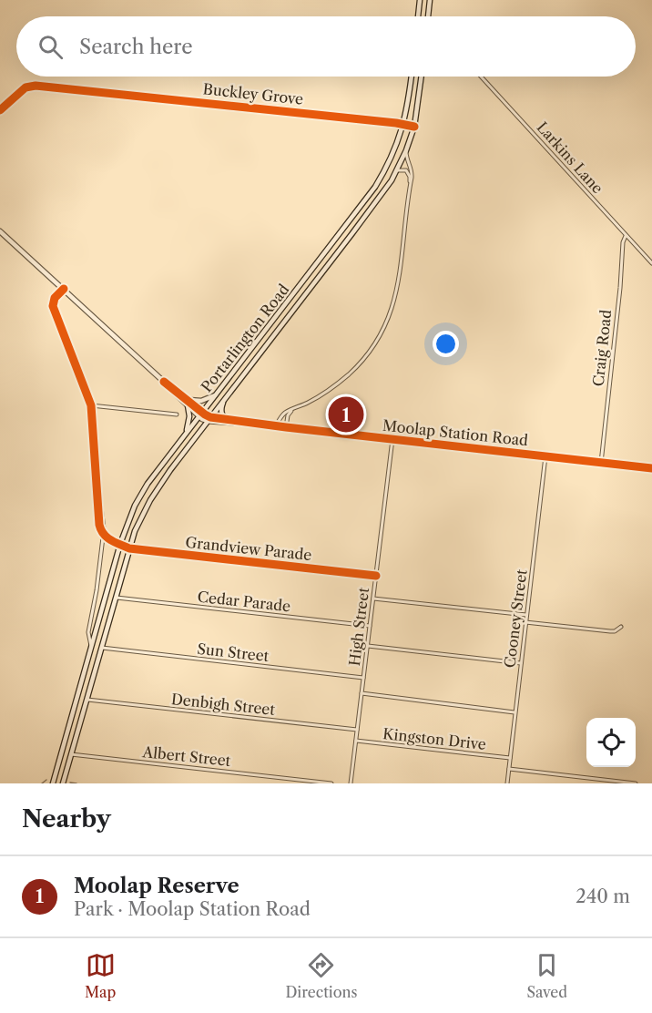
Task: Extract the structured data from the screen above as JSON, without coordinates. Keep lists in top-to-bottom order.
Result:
{
  "streets": {
    "main road": ["Portarlington Road", "Moolap Station Road"],
    "street": [
      "Buckley Grove",
      "Larkins Lane",
      "Craig Road",
      "Grandview Parade",
      "Cedar Parade",
      "Cooney Street",
      "High Street",
      "Sun Street",
      "Denbigh Street",
      "Kingston Drive",
      "Albert Street"
    ]
  },
  "crossings": [
    ["Buckley Grove", "Portarlington Road"],
    ["Larkins Lane", "Craig Road"],
    ["Portarlington Road", "Moolap Station Road"],
    ["Portarlington Road", "Grandview Parade"],
    ["Portarlington Road", "Cedar Parade"],
    ["Portarlington Road", "Sun Street"],
    ["Portarlington Road", "Denbigh Street"],
    ["Portarlington Road", "Albert Street"],
    ["Craig Road", "Moolap Station Road"],
    ["Moolap Station Road", "Cooney Street"],
    ["Moolap Station Road", "High Street"],
    ["Grandview Parade", "High Street"],
    ["Cedar Parade", "High Street"],
    ["Cooney Street", "Kingston Drive"],
    ["High Street", "Sun Street"],
    ["High Street", "Denbigh Street"],
    ["High Street", "Kingston Drive"]
  ],
  "page": {
    "search": "Search here",
    "pins": "1",
    "heading": "Nearby",
    "list": [
      {
        "mark": "1",
        "name": "Moolap Reserve",
        "note": "Park · Moolap Station Road",
        "value": "240 m"
      }
    ],
    "nav": ["Map", "Directions", "Saved"]
  }
}
